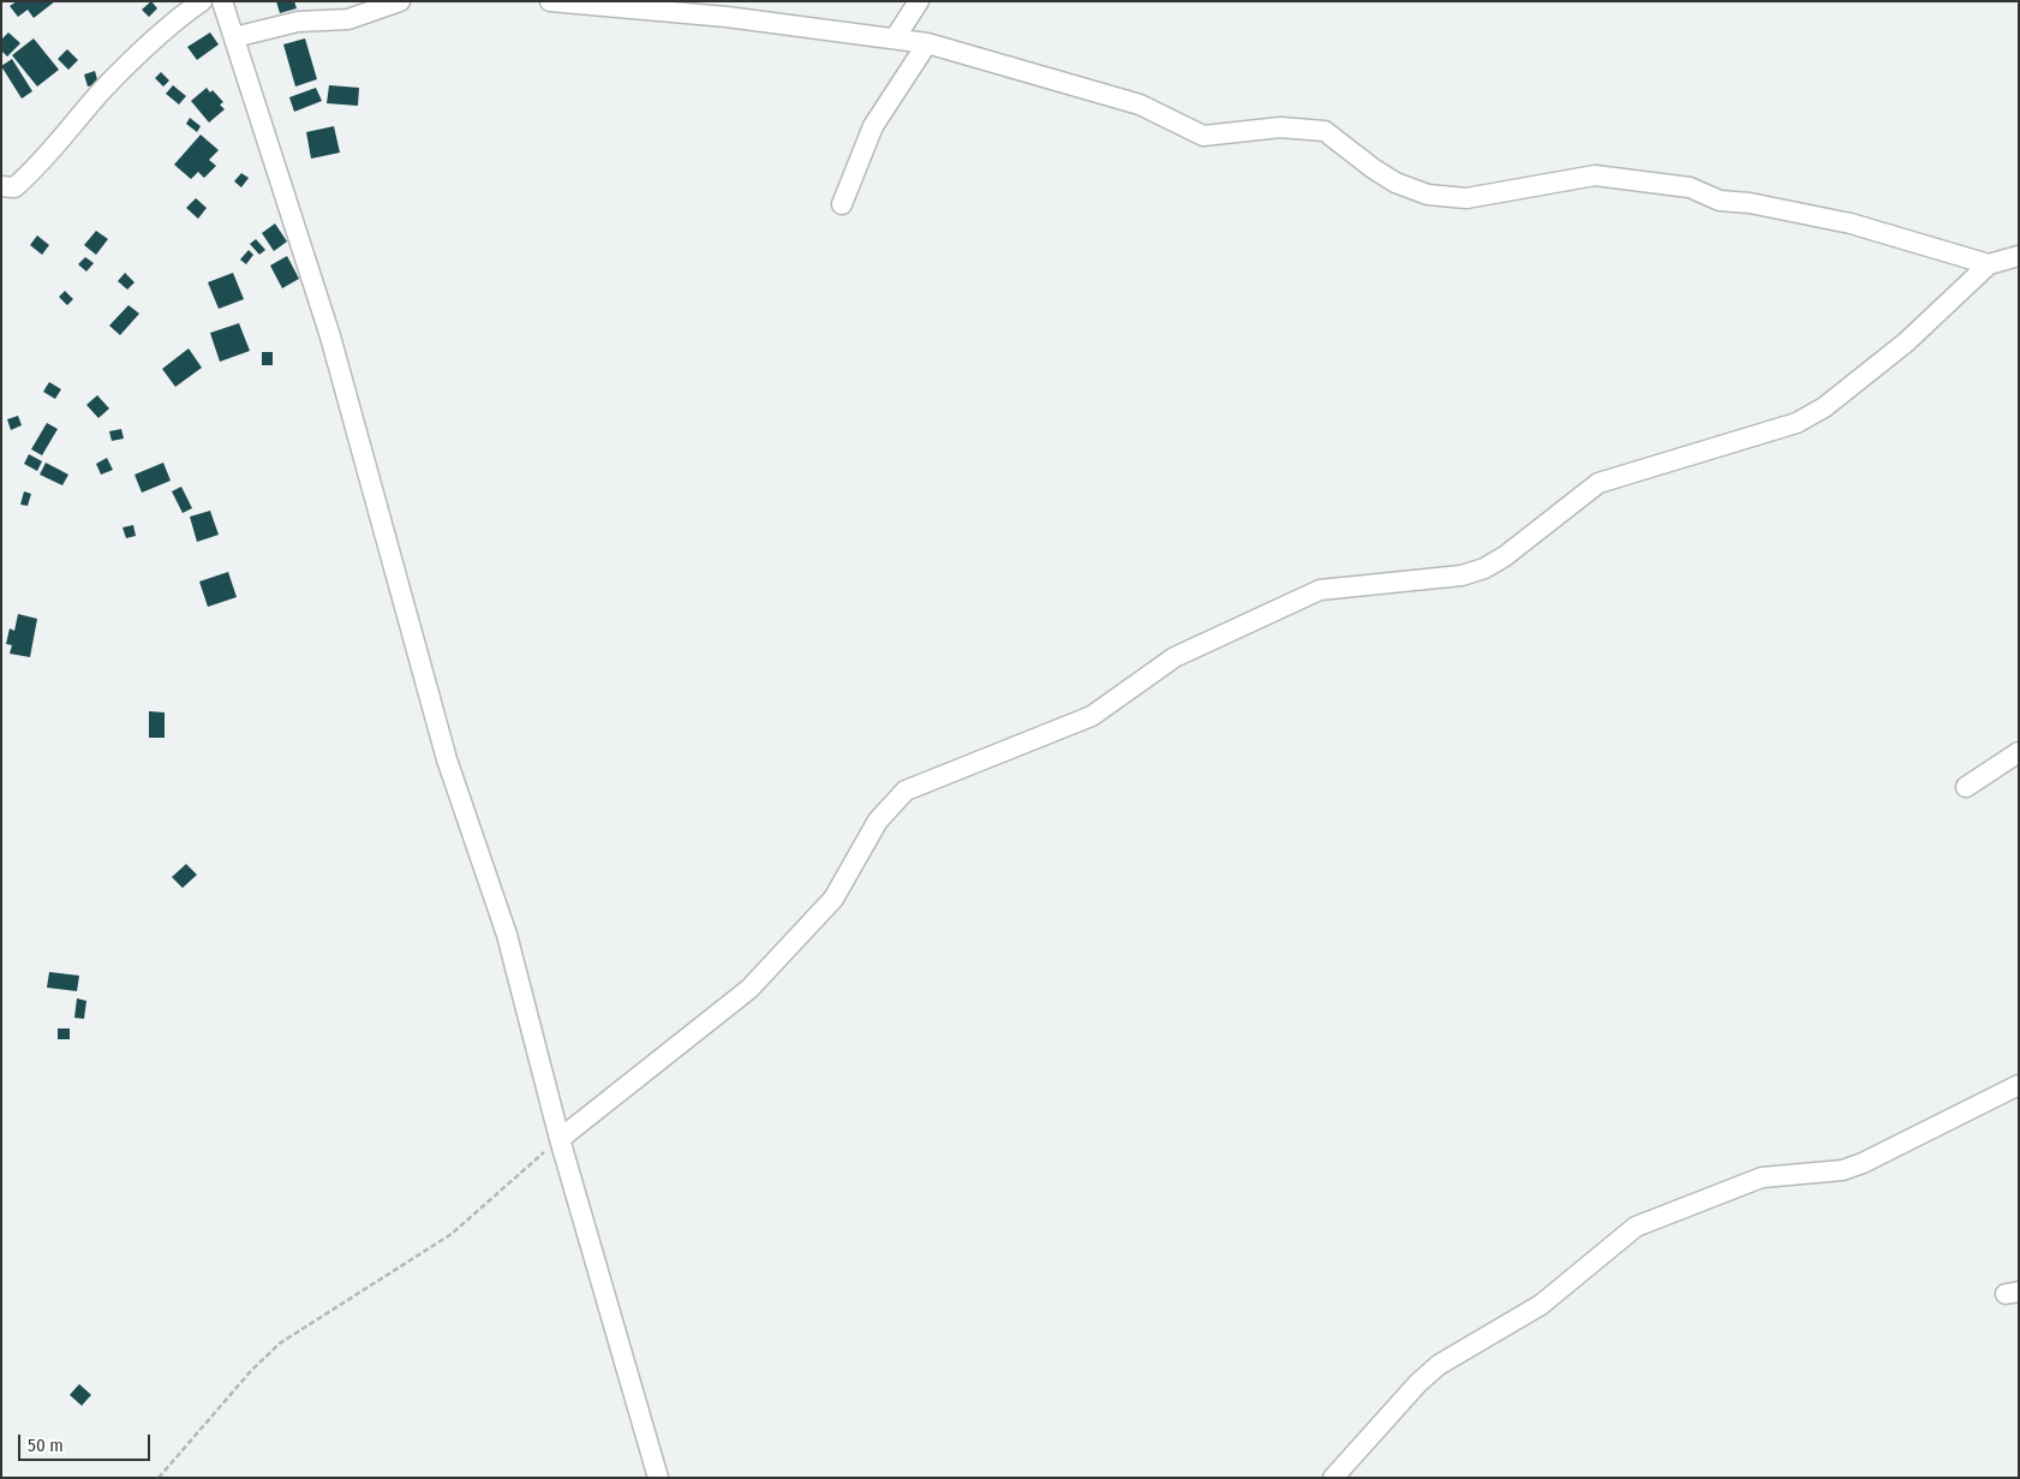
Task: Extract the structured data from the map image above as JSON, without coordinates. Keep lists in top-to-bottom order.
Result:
{
  "scale_bar": "50 m"
}
